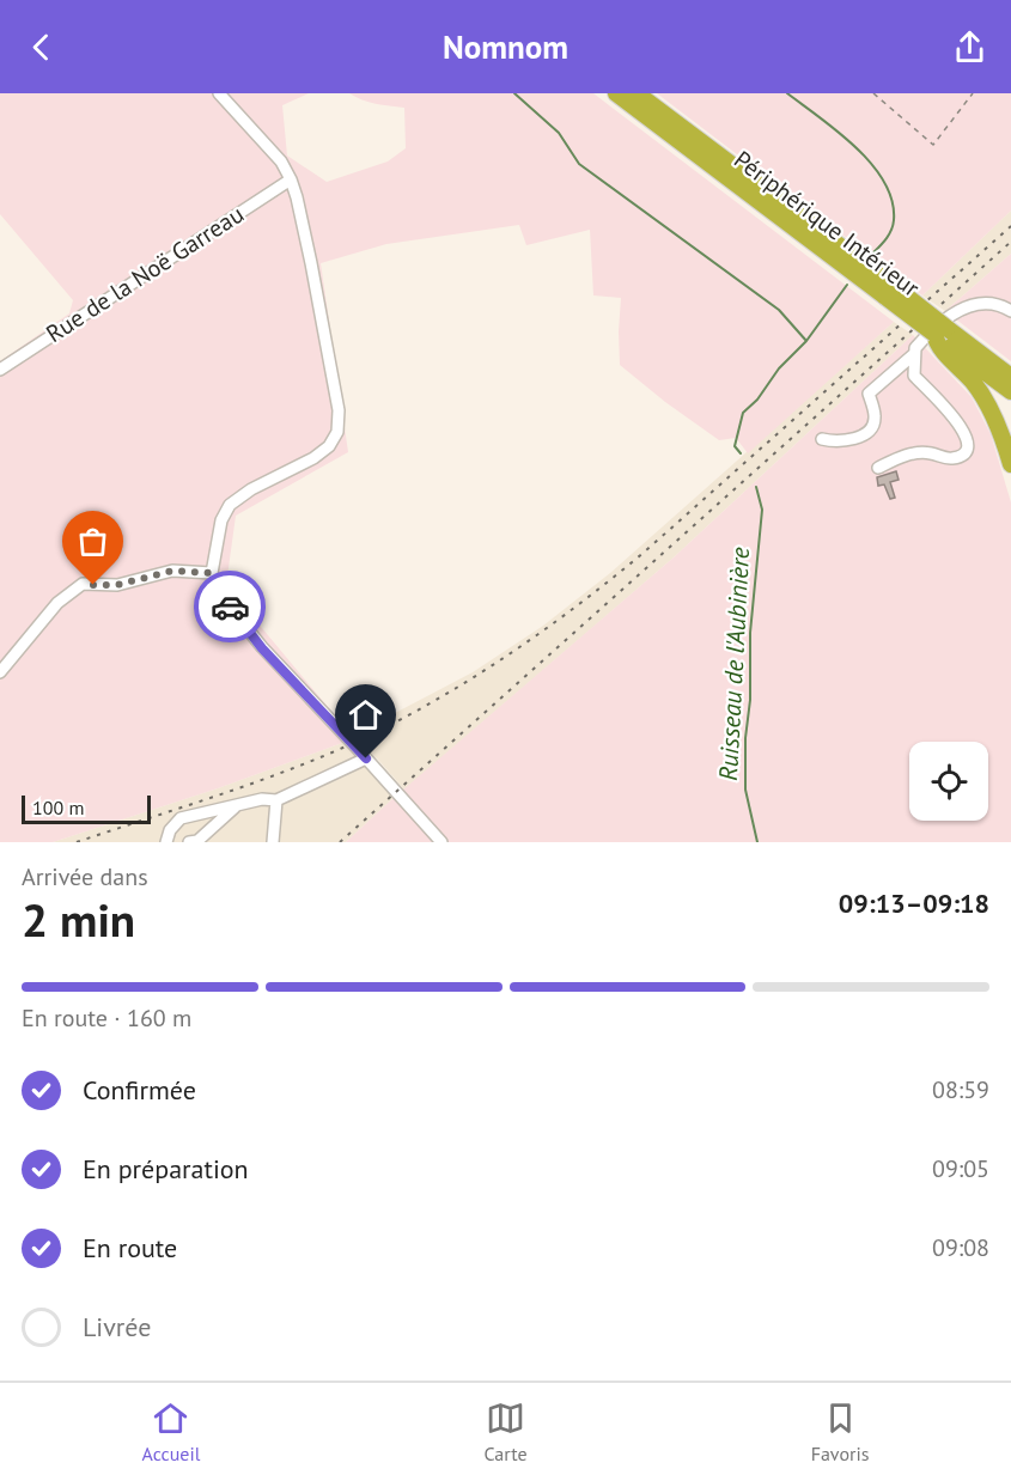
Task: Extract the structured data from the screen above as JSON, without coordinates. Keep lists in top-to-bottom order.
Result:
{
  "streets": {
    "highway": ["Périphérique Intérieur"],
    "street": ["Rue de la Noë Garreau"]
  },
  "water": ["Ruisseau de l'Aubinière"],
  "scale_bar": "100 m",
  "page": {
    "header": "Nomnom",
    "scale": "100 m",
    "heading": ["2 min", "Arrivée dans", "09:13–09:18"],
    "bar": "En route · 160 m",
    "list": [
      ["Confirmée", "08:59"],
      ["En préparation", "09:05"],
      ["En route", "09:08"],
      "Livrée"
    ],
    "tabs": ["Accueil", "Carte", "Favoris"]
  }
}
